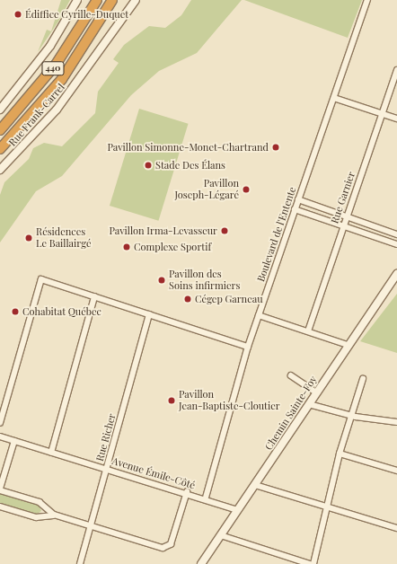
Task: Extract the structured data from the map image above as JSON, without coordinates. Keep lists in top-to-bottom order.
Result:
{
  "streets": {
    "highway": ["440"],
    "main road": ["Rue Frank-Carrel", "Chemin Sainte-Foy"],
    "street": [
      "Rue Garnier",
      "Boulevard de l'Entente",
      "Rue Richer",
      "Avenue Émile-Côté"
    ]
  },
  "crossings": [
    ["Boulevard de l'Entente", "Avenue Émile-Côté"],
    ["Chemin Sainte-Foy", "Avenue Émile-Côté"],
    ["Rue Richer", "Avenue Émile-Côté"]
  ],
  "places": [
    "Édiffice Cyrille-Duquet",
    "Pavillon Simonne-Monet-Chartrand",
    "Stade Des Élans",
    "Pavillon Joseph-Légaré",
    "Pavillon Irma-Levasseur",
    "Résidences Le Baillairgé",
    "Complexe Sportif",
    "Pavillon des Soins infirmiers",
    "Cégep Garneau",
    "Cohabitat Québec",
    "Pavillon Jean-Baptiste-Cloutier"
  ]
}
